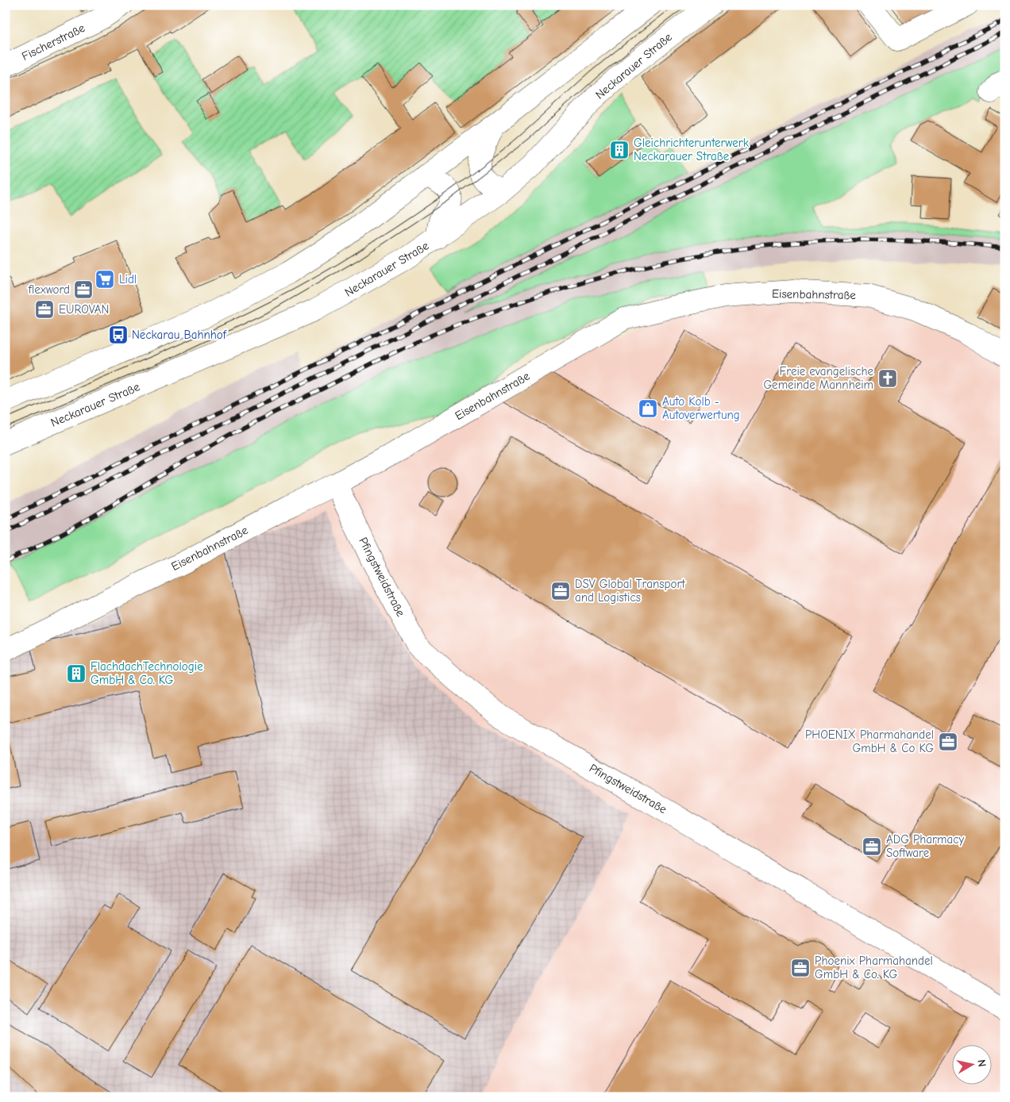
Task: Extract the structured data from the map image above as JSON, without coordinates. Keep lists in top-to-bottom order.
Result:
{
  "streets": {
    "street": [
      "Fischerstraße",
      "Neckarauer Straße",
      "Eisenbahnstraße",
      "Pfingstweidstraße"
    ]
  },
  "crossings": [
    ["Eisenbahnstraße", "Pfingstweidstraße"]
  ],
  "places": {
    "building": ["Gleichrichterunterwerk Neckarauer Straße", "FlachdachTechnologie GmbH & Co. KG"],
    "supermarket": ["Lidl"],
    "office": [
      "flexword",
      "EUROVAN",
      "DSV Global Transport and Logistics",
      "PHOENIX Pharmahandel GmbH & Co KG",
      "ADG Pharmacy Software",
      "Phoenix Pharmahandel GmbH & Co. KG"
    ],
    "bus stop": ["Neckarau Bahnhof"],
    "church": ["Freie evangelische Gemeinde Mannheim"],
    "shop": ["Auto Kolb - Autoverwertung"]
  },
  "north": "right"
}
